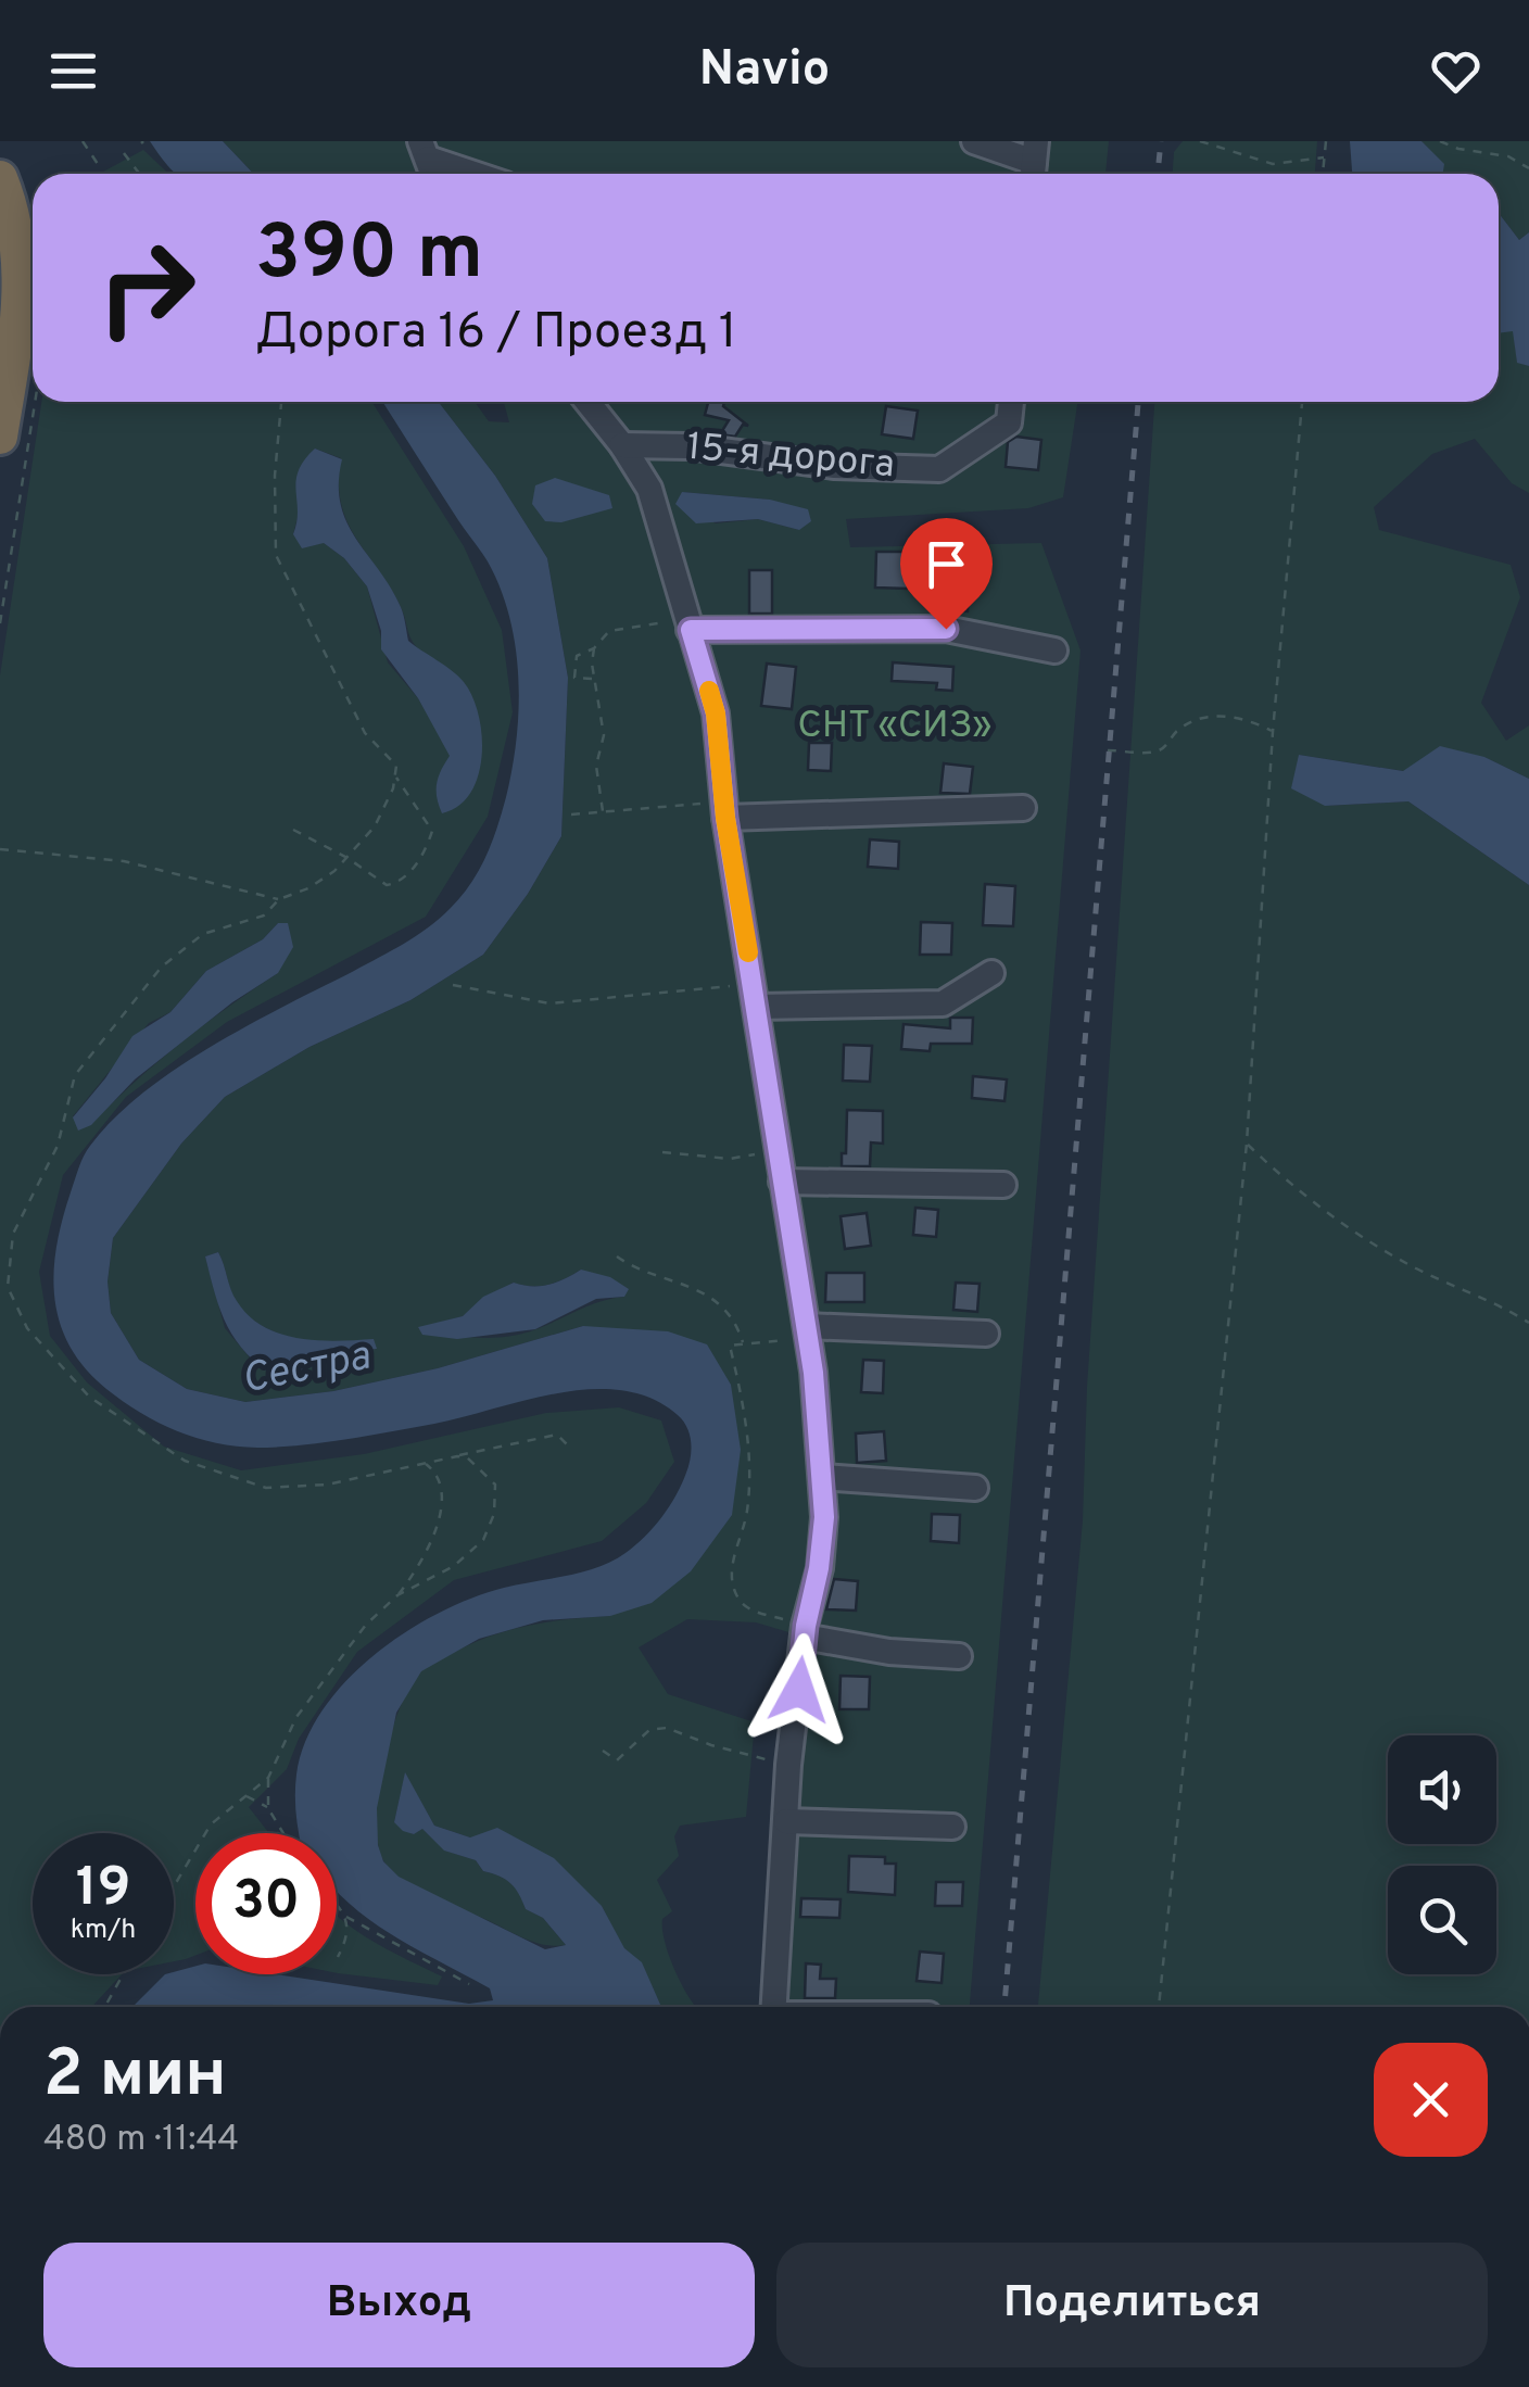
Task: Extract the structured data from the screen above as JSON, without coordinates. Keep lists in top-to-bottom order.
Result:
{
  "streets": {
    "street": ["15-я дорога"]
  },
  "water": ["Сестра"],
  "parks": ["СНТ «СИЗ»"],
  "page": {
    "header": "Navio",
    "turn": ["390 m", "Дорога 16 / Проезд 1"],
    "speed": "19 km/h",
    "limit": "30",
    "heading": ["2 мин", "480 m · 11:44"],
    "buttons": ["Выход", "Поделиться"]
  }
}
